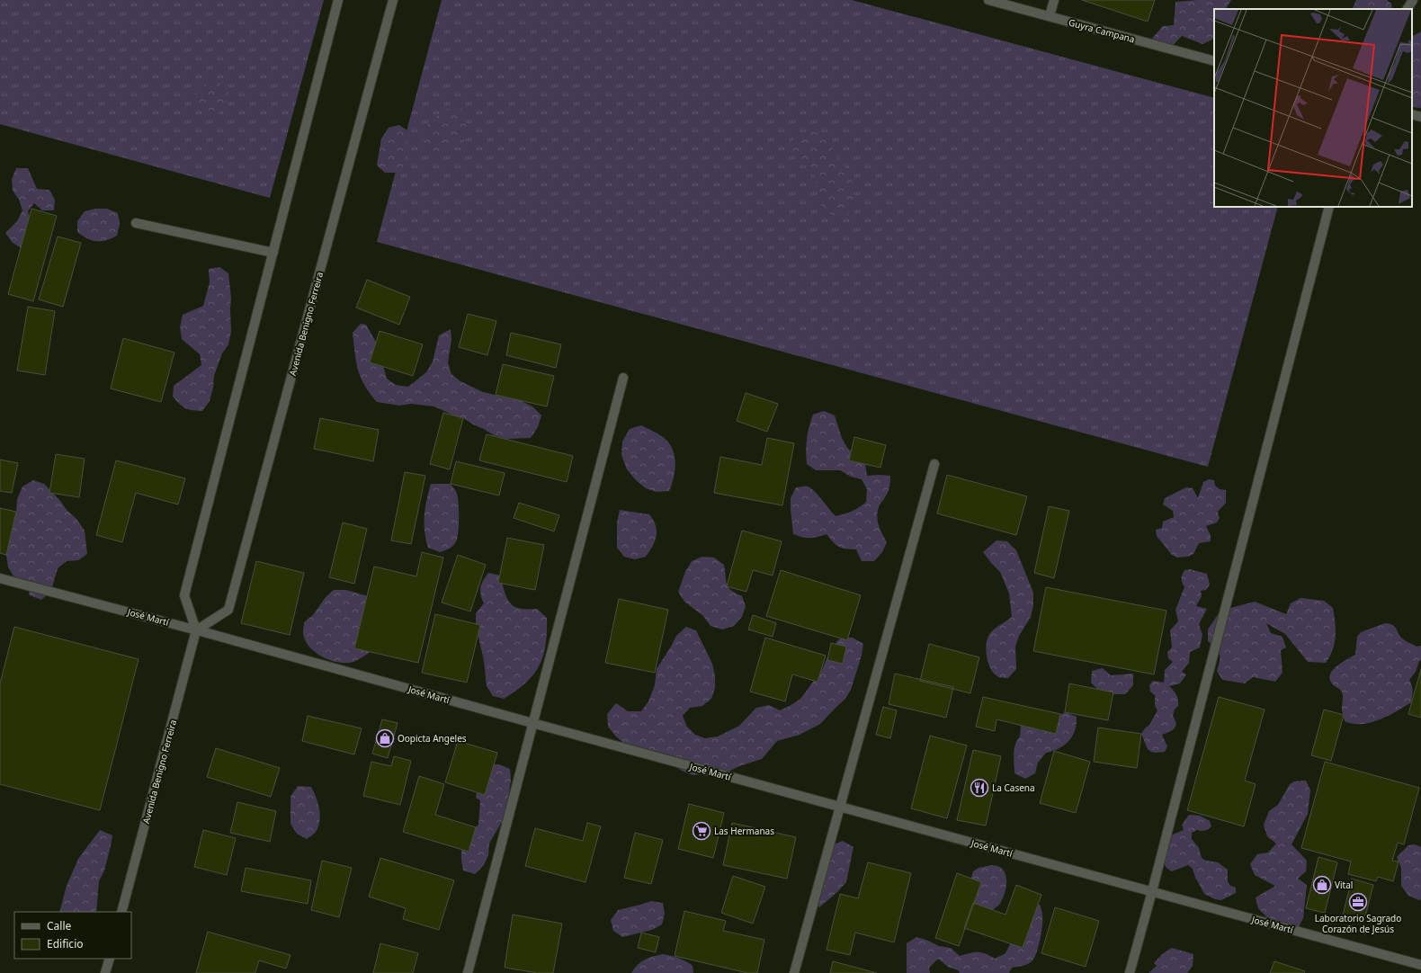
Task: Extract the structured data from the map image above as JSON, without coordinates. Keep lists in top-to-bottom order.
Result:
{
  "streets": {
    "street": ["Guyra Campana", "Avenida Benigno Ferreira", "José Martí"]
  },
  "crossings": [
    ["Avenida Benigno Ferreira", "José Martí"]
  ],
  "places": {
    "shop": ["Oopicta Angeles", "Vital"],
    "restaurant": ["La Casena"],
    "supermarket": ["Las Hermanas"],
    "office": ["Laboratorio Sagrado Corazón de Jesús"]
  },
  "legend": ["Calle", "Edificio"]
}
